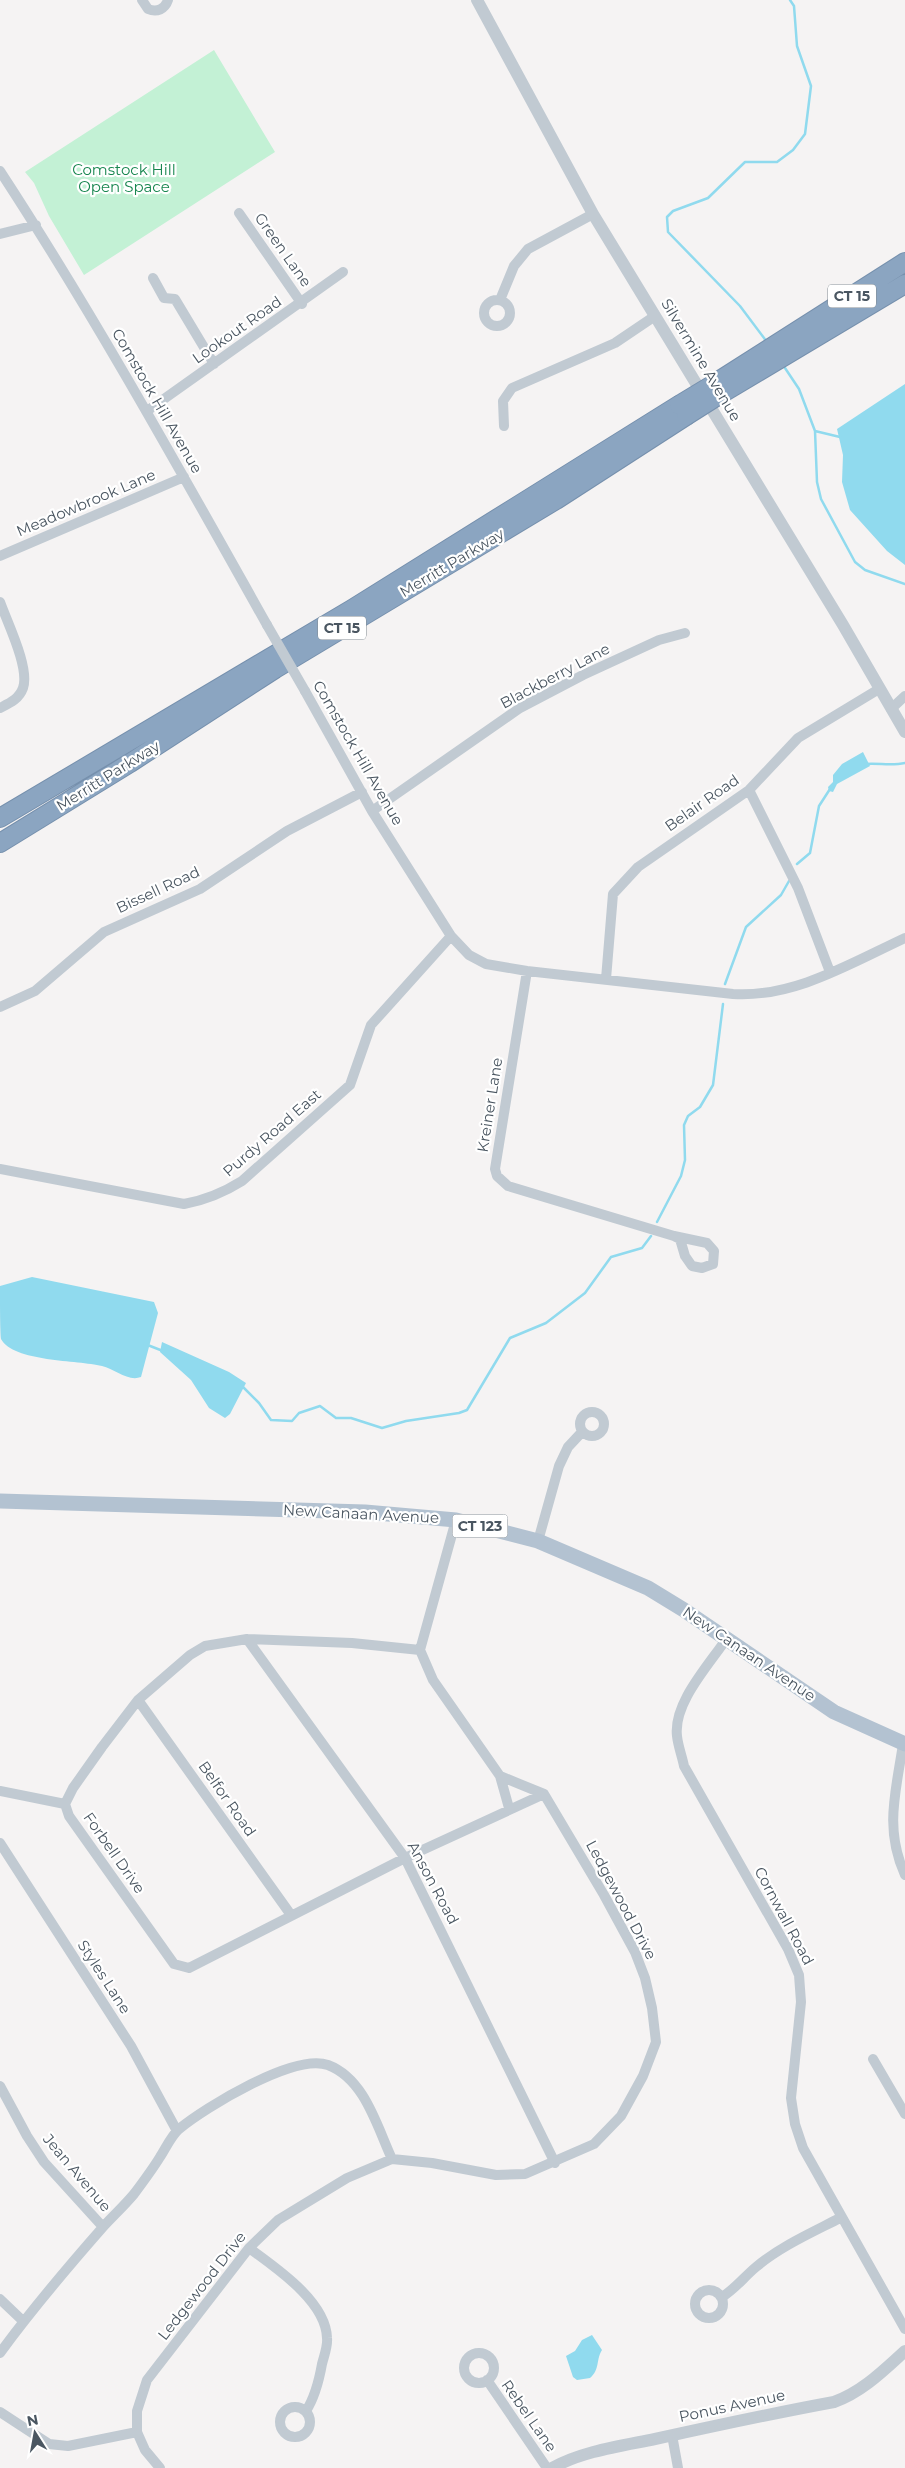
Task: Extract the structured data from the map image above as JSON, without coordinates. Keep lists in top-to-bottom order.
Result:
{
  "streets": {
    "highway": ["CT 15", "Merritt Parkway"],
    "main road": ["New Canaan Avenue", "CT 123"],
    "street": [
      "Green Lane",
      "Lookout Road",
      "Silvermine Avenue",
      "Comstock Hill Avenue",
      "Meadowbrook Lane",
      "Blackberry Lane",
      "Belair Road",
      "Bissell Road",
      "Kreiner Lane",
      "Purdy Road East",
      "Belfor Road",
      "Forbell Drive",
      "Anson Road",
      "Ledgewood Drive",
      "Cornwall Road",
      "Styles Lane",
      "Jean Avenue",
      "Ponus Avenue",
      "Rebel Lane"
    ]
  },
  "crossings": [
    ["Green Lane", "Lookout Road"],
    ["Lookout Road", "Comstock Hill Avenue"],
    ["Silvermine Avenue", "Belair Road"],
    ["Comstock Hill Avenue", "Meadowbrook Lane"],
    ["Comstock Hill Avenue", "Blackberry Lane"],
    ["Comstock Hill Avenue", "Belair Road"],
    ["Comstock Hill Avenue", "Bissell Road"],
    ["Comstock Hill Avenue", "Kreiner Lane"],
    ["Comstock Hill Avenue", "Purdy Road East"],
    ["New Canaan Avenue", "Cornwall Road"],
    ["Belfor Road", "Forbell Drive"],
    ["Forbell Drive", "Anson Road"],
    ["Forbell Drive", "Ledgewood Drive"],
    ["Anson Road", "Ledgewood Drive"]
  ],
  "parks": ["Comstock Hill Open Space"],
  "north": "top"
}
